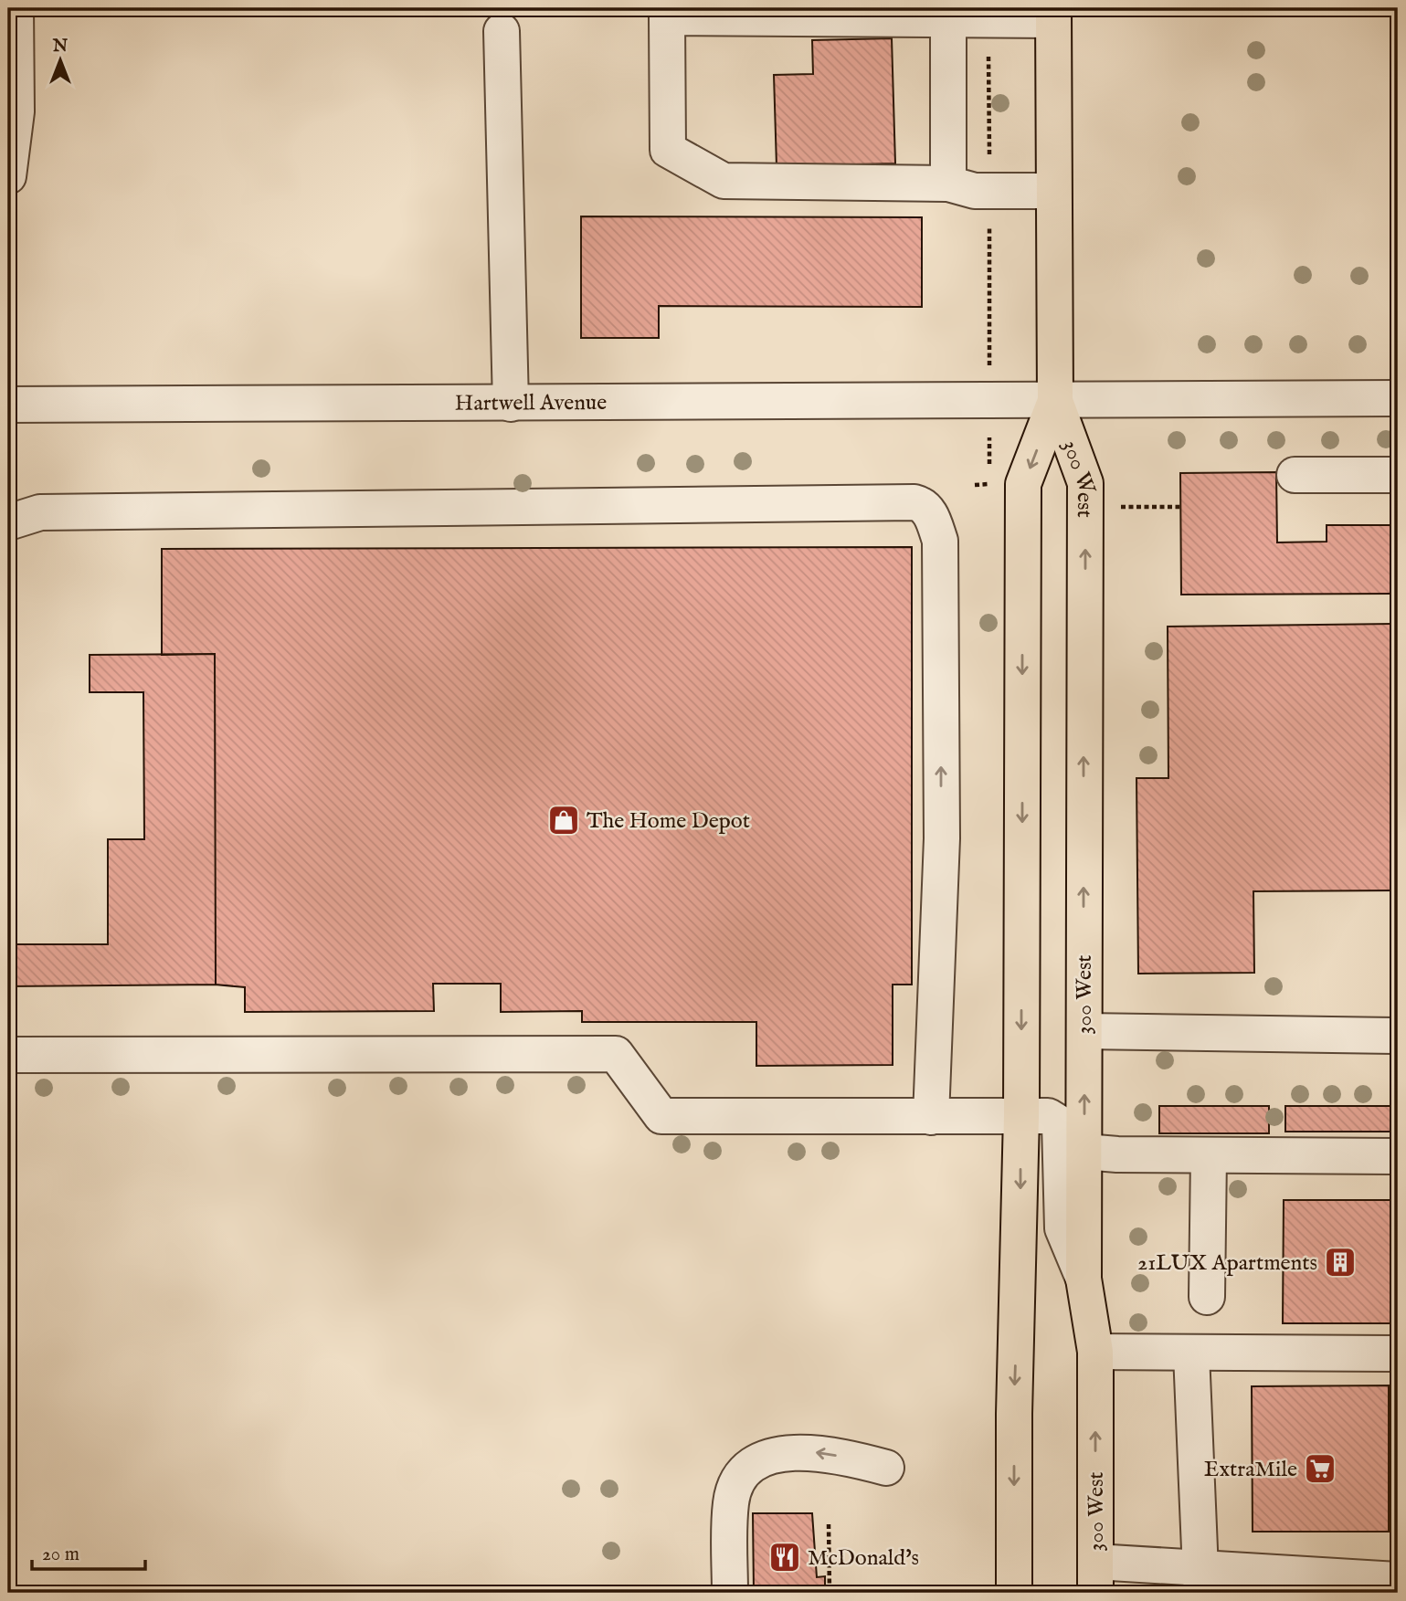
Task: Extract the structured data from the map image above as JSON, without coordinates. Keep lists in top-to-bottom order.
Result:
{
  "streets": {
    "main road": ["300 West"],
    "street": ["Hartwell Avenue"]
  },
  "crossings": [
    ["Hartwell Avenue", "300 West"]
  ],
  "places": {
    "shop": ["The Home Depot"],
    "building": ["21LUX Apartments"],
    "supermarket": ["ExtraMile"],
    "restaurant": ["McDonald's"]
  },
  "scale_bar": "20 m",
  "north": "top"
}
